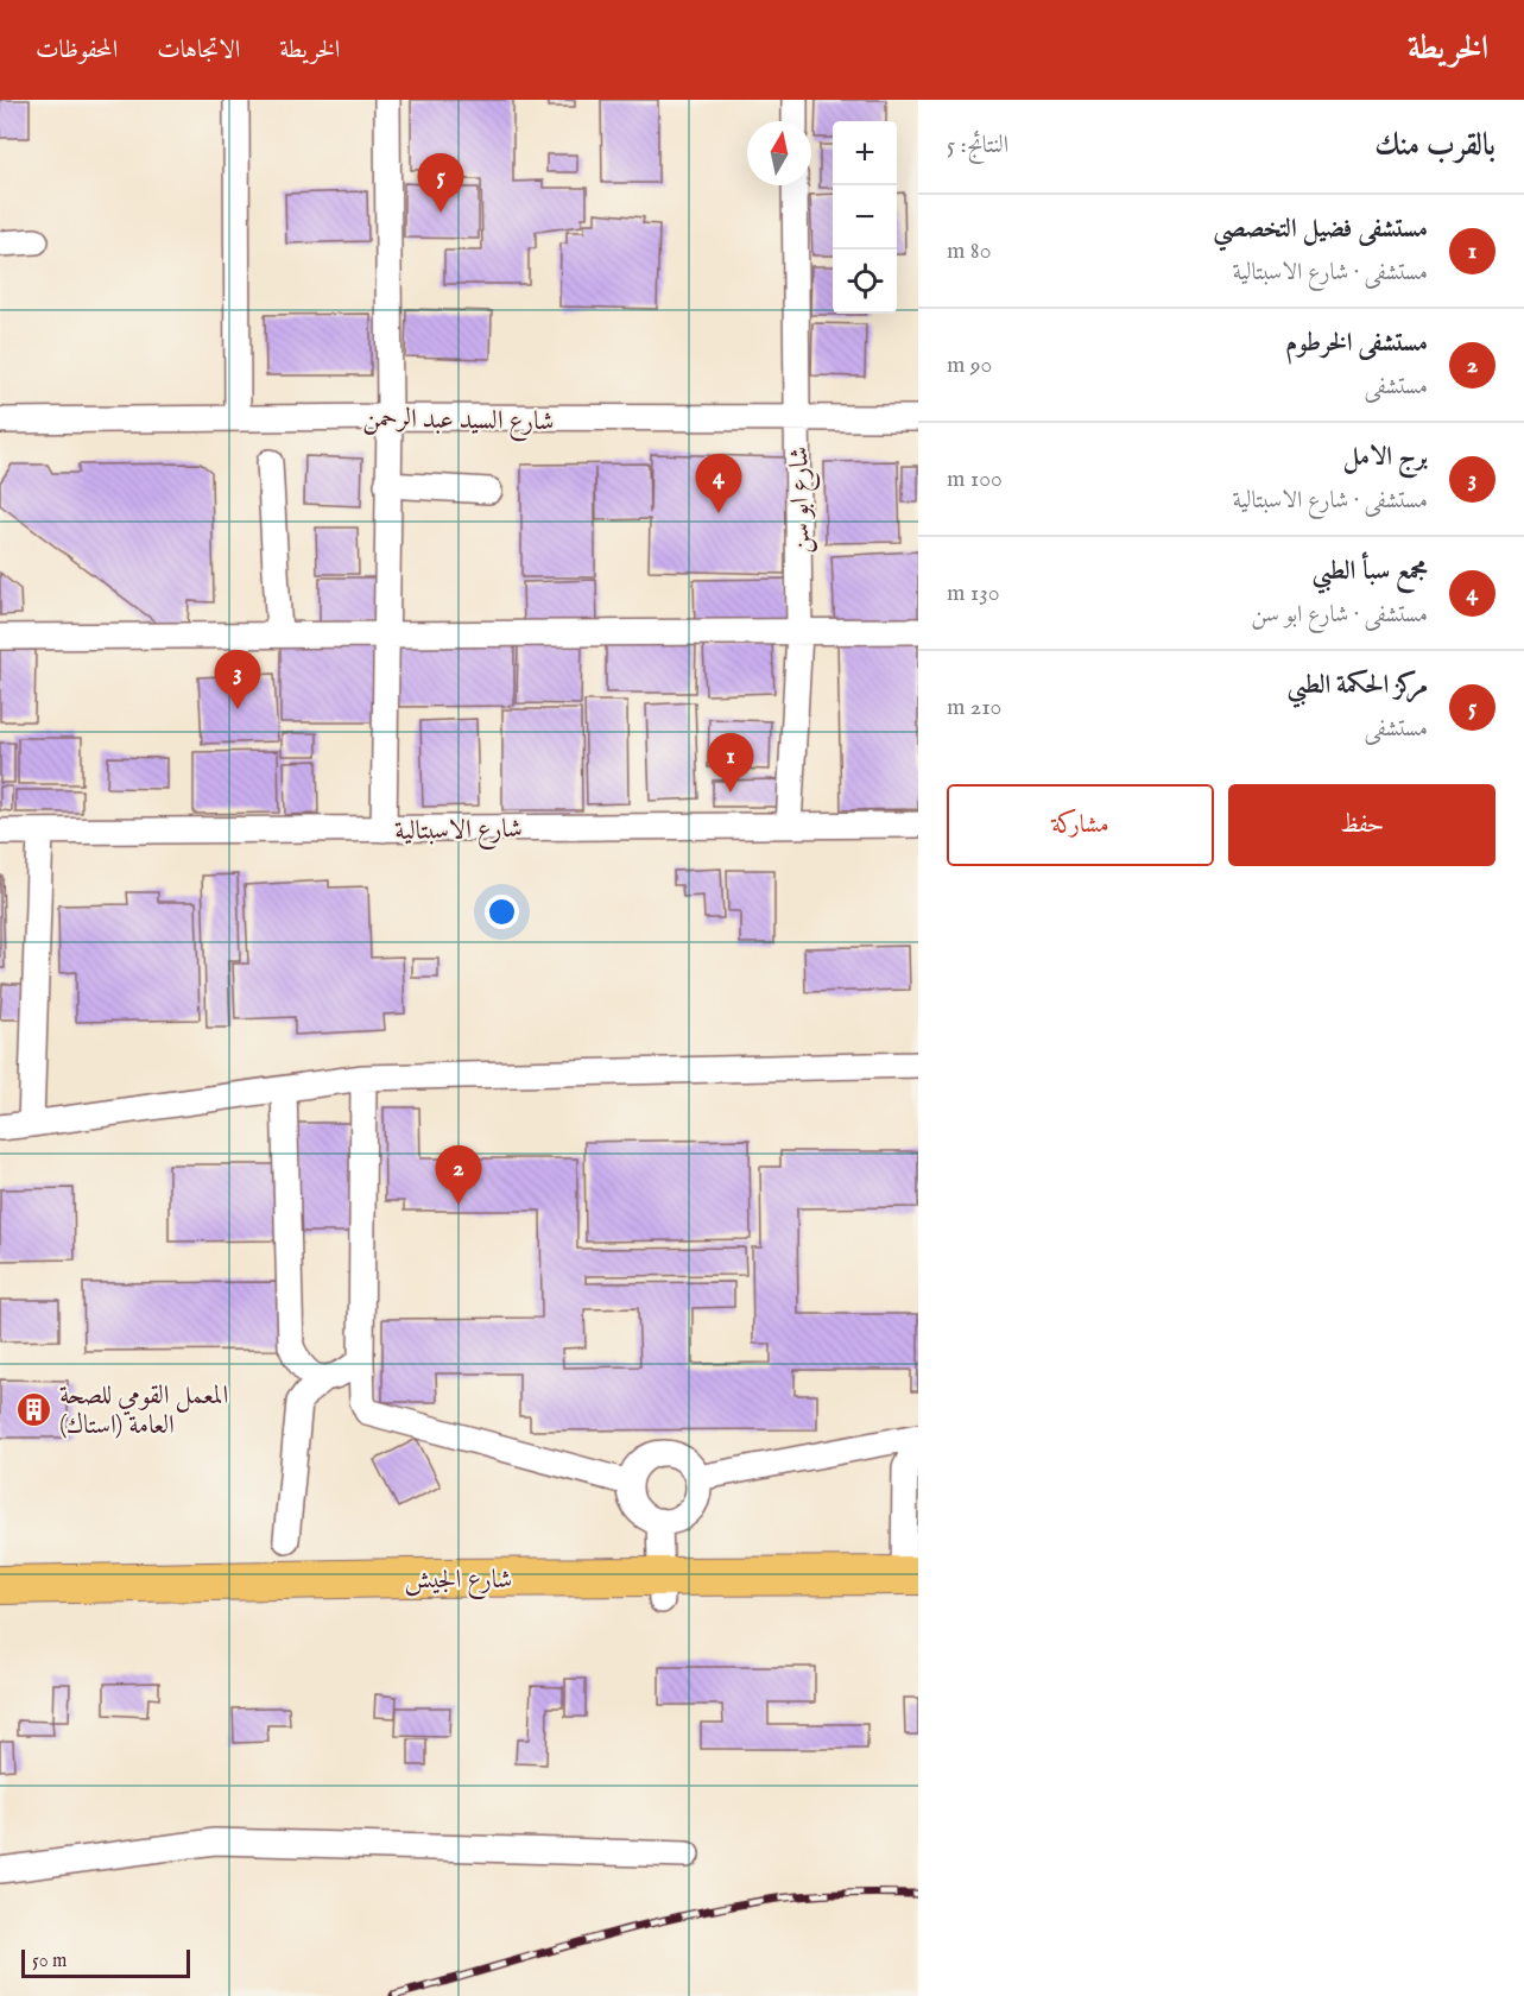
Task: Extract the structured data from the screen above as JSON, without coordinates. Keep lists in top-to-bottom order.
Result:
{
  "streets": {
    "highway": ["شارع الجيش"],
    "street": ["شارع السيد عبد الرحمن", "شارع ابو سن", "شارع الاسبتالية"]
  },
  "crossings": [
    ["شارع السيد عبد الرحمن", "شارع ابو سن"],
    ["شارع ابو سن", "شارع الاسبتالية"]
  ],
  "places": {
    "building": ["المعمل القومي للصحة العامة (استاك)"]
  },
  "scale_bar": "50 m",
  "north": "top",
  "page": {
    "header": "الخريطة",
    "nav": ["الخريطة", "الاتجاهات", "المحفوظات"],
    "heading": ["بالقرب منك", "النتائج: 5"],
    "map_buttons": ["+", "−"],
    "pins": [
      "5",
      "4",
      "3",
      "1",
      "2"
    ],
    "list": [
      {
        "mark": "1",
        "name": "مستشفى فضيل التخصصي",
        "note": "مستشفى · شارع الاسبتالية",
        "value": "80 m"
      },
      {
        "mark": "2",
        "name": "مستشفى الخرطوم",
        "note": "مستشفى",
        "value": "90 m"
      },
      {
        "mark": "3",
        "name": "برج الامل",
        "note": "مستشفى · شارع الاسبتالية",
        "value": "100 m"
      },
      {
        "mark": "4",
        "name": "مجمع سبأ الطبي",
        "note": "مستشفى · شارع ابو سن",
        "value": "130 m"
      },
      {
        "mark": "5",
        "name": "مركز الحكمة الطبي",
        "note": "مستشفى",
        "value": "210 m"
      }
    ],
    "buttons": ["حفظ", "مشاركة"],
    "scale": "50 m"
  }
}
